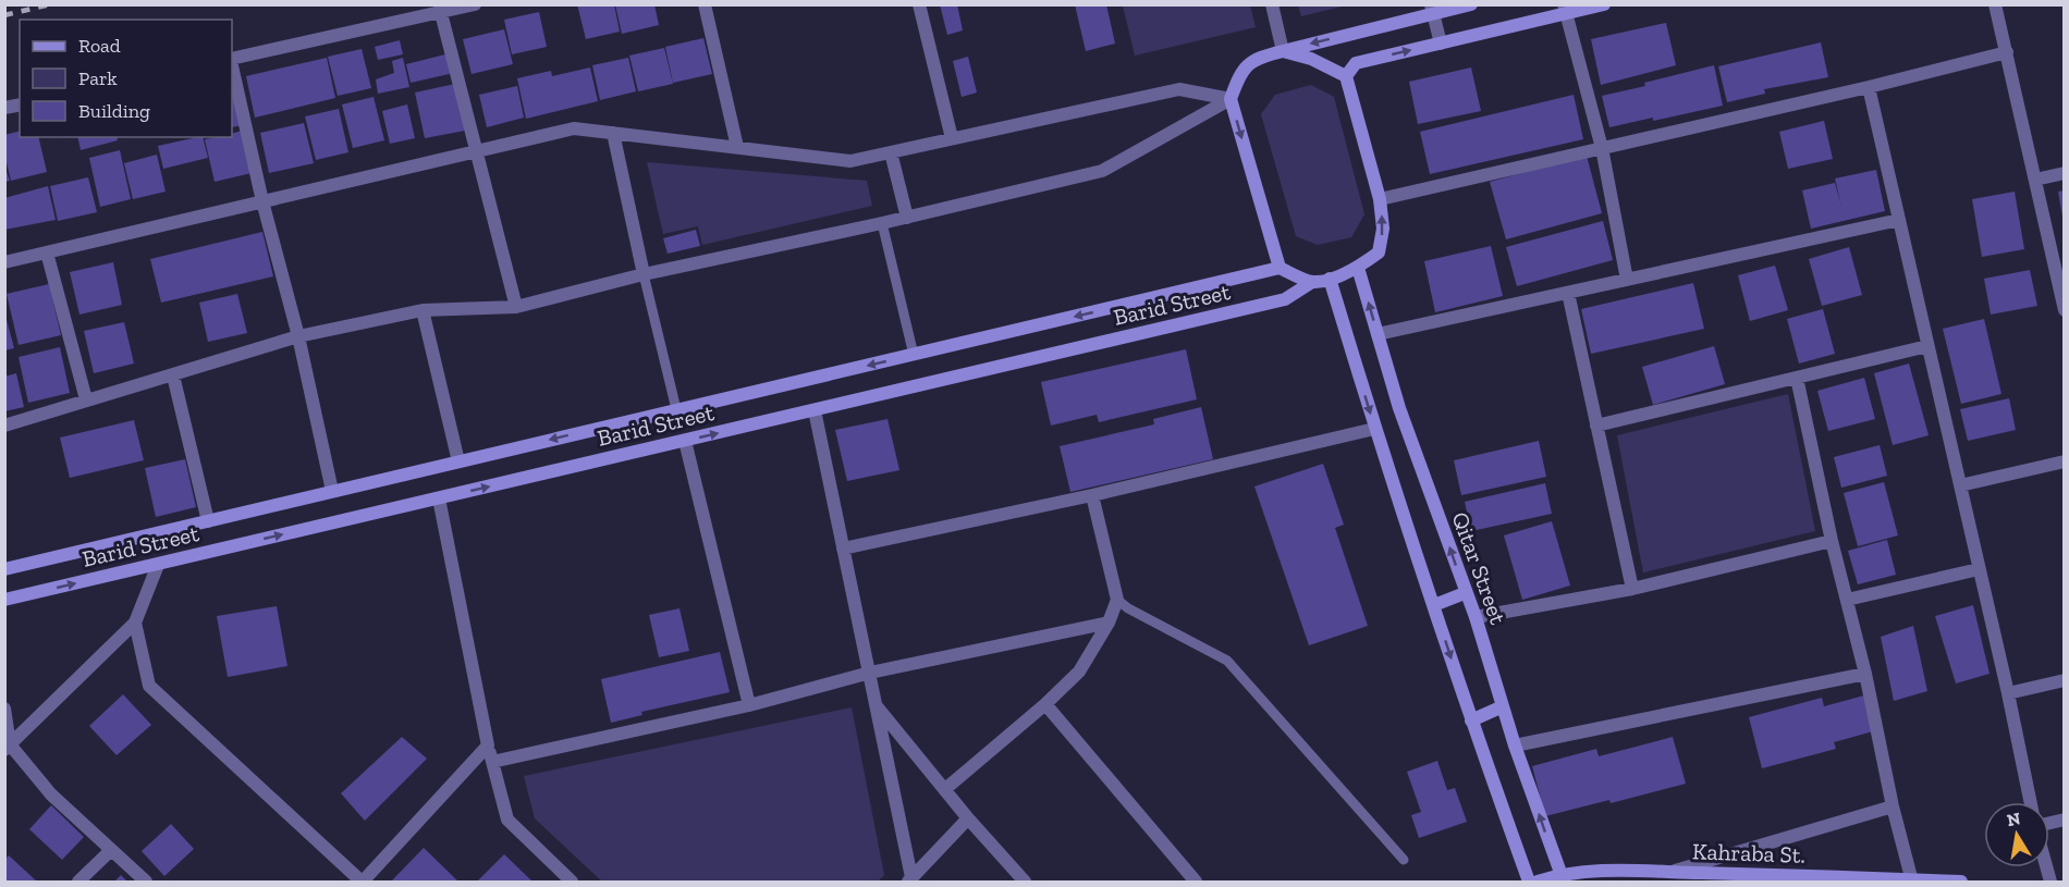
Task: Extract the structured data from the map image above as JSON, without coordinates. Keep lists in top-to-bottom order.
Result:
{
  "streets": {
    "main road": ["Barid Street", "Qitar Street", "Kahraba St."]
  },
  "crossings": [
    ["Qitar Street", "Kahraba St."]
  ],
  "legend": ["Road", "Park", "Building"],
  "north": "top"
}
